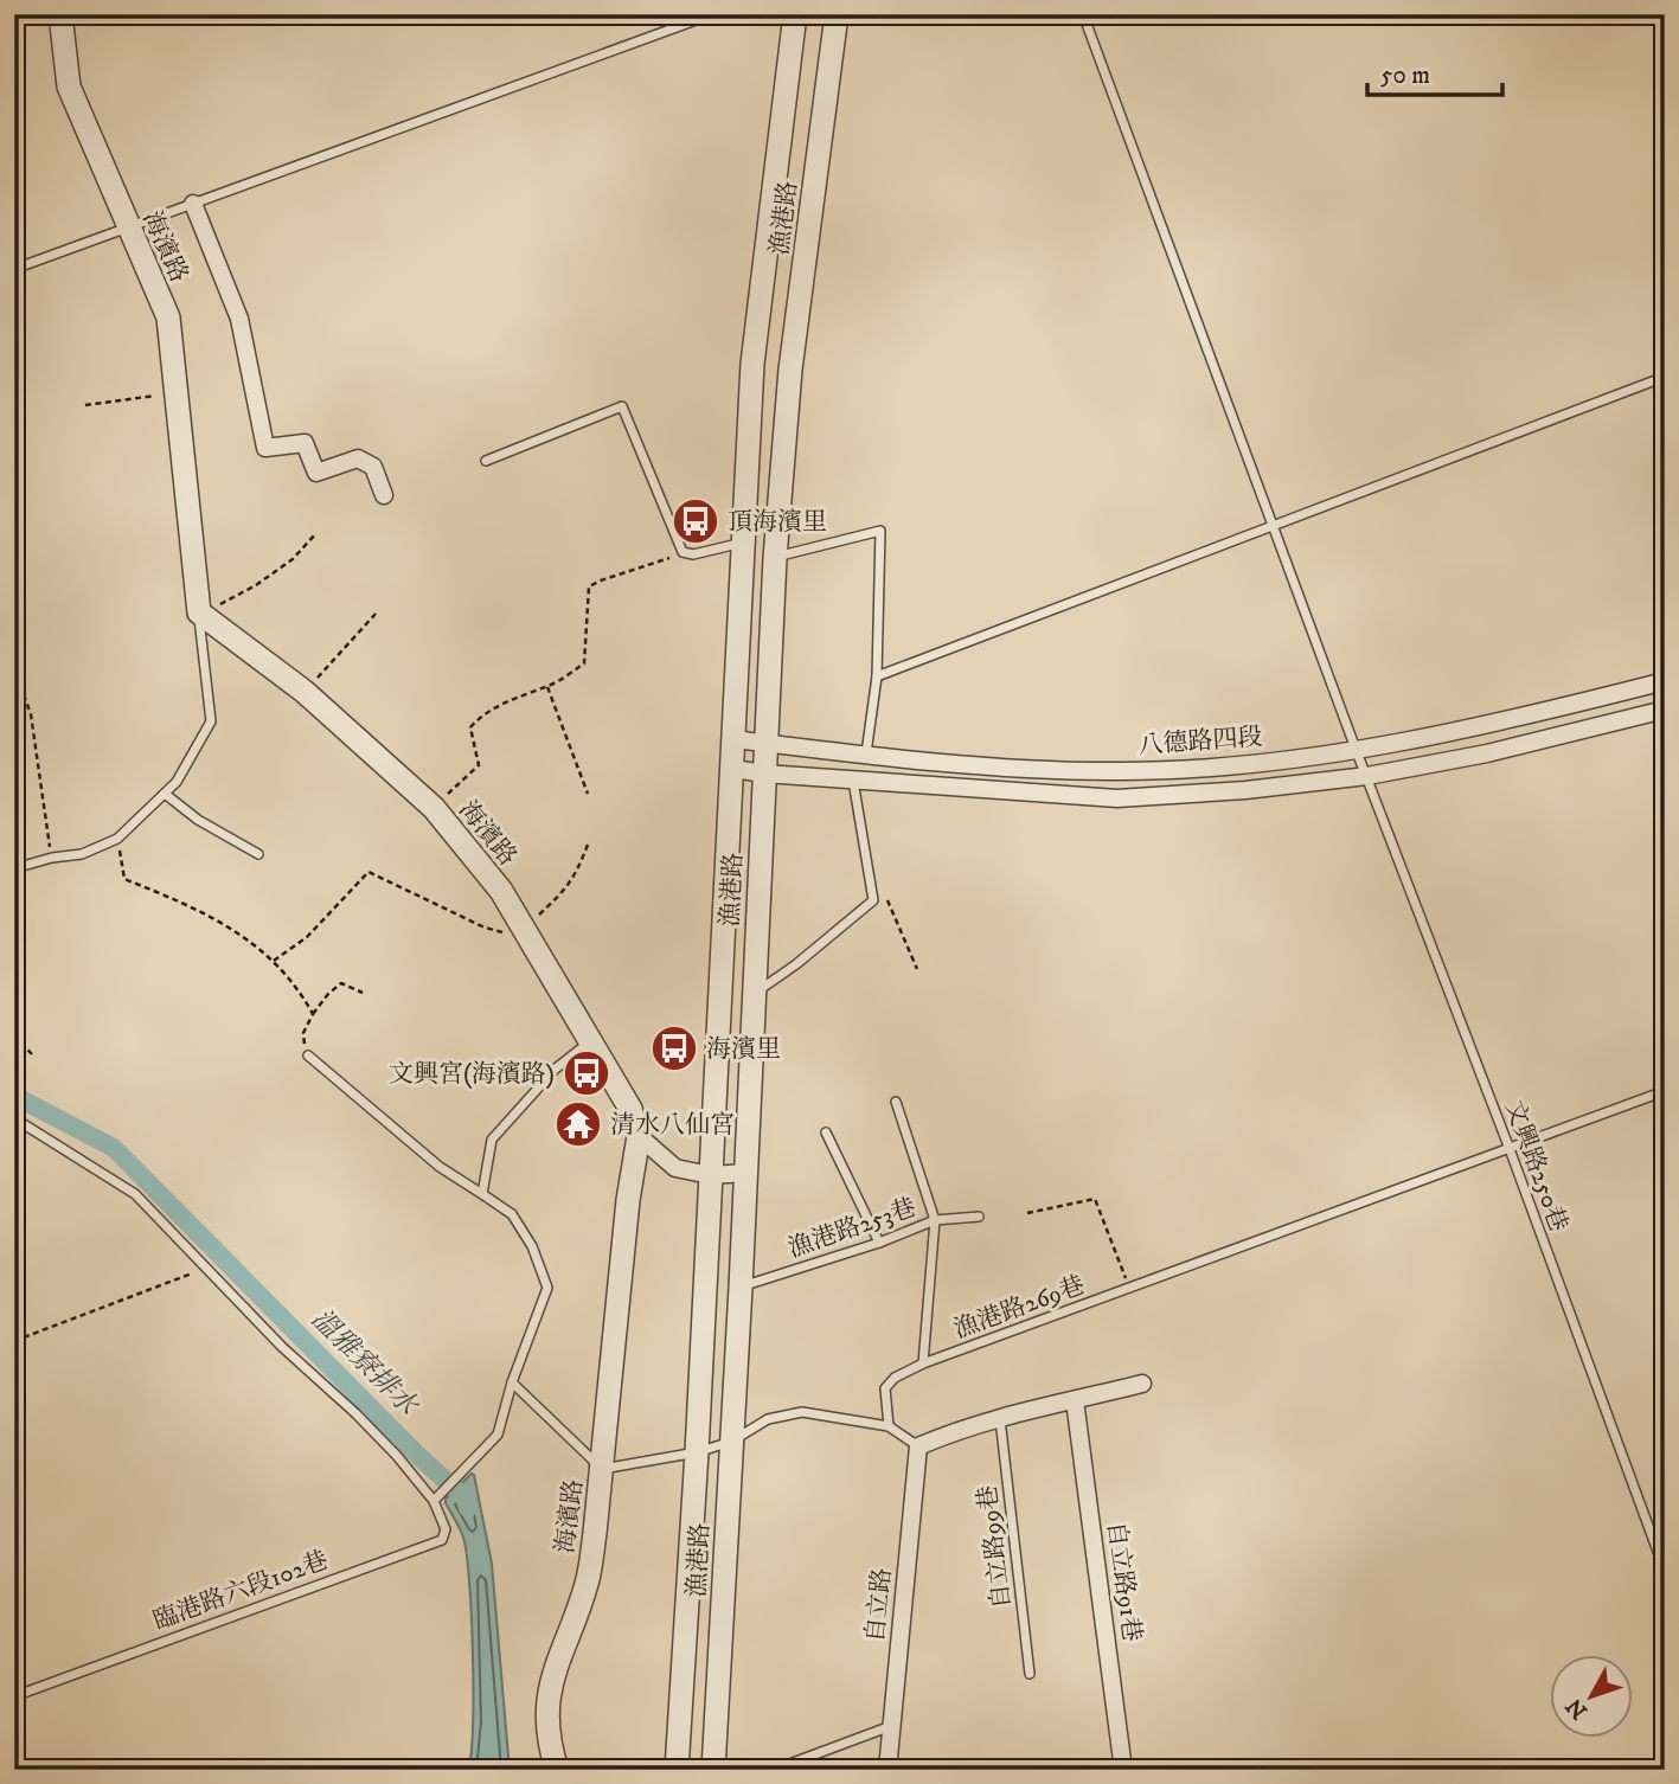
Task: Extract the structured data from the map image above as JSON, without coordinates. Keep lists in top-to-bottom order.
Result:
{
  "streets": {
    "street": [
      "漁港路",
      "海濱路",
      "八德路四段",
      "自立路91巷",
      "自立路"
    ],
    "lane": [
      "文興路250巷",
      "漁港路253巷",
      "漁港路269巷",
      "自立路99巷",
      "臨港路六段102巷"
    ]
  },
  "crossings": [
    ["漁港路", "八德路四段"],
    ["漁港路", "漁港路253巷"],
    ["八德路四段", "文興路250巷"],
    ["文興路250巷", "漁港路269巷"],
    ["漁港路253巷", "漁港路269巷"]
  ],
  "water": ["溫雅寮排水"],
  "places": {
    "bus stop": ["頂海濱里", "海濱里", "文興宮(海濱路)"],
    "temple": ["清水八仙宮"]
  },
  "scale_bar": "50 m",
  "north": "bottom left"
}
